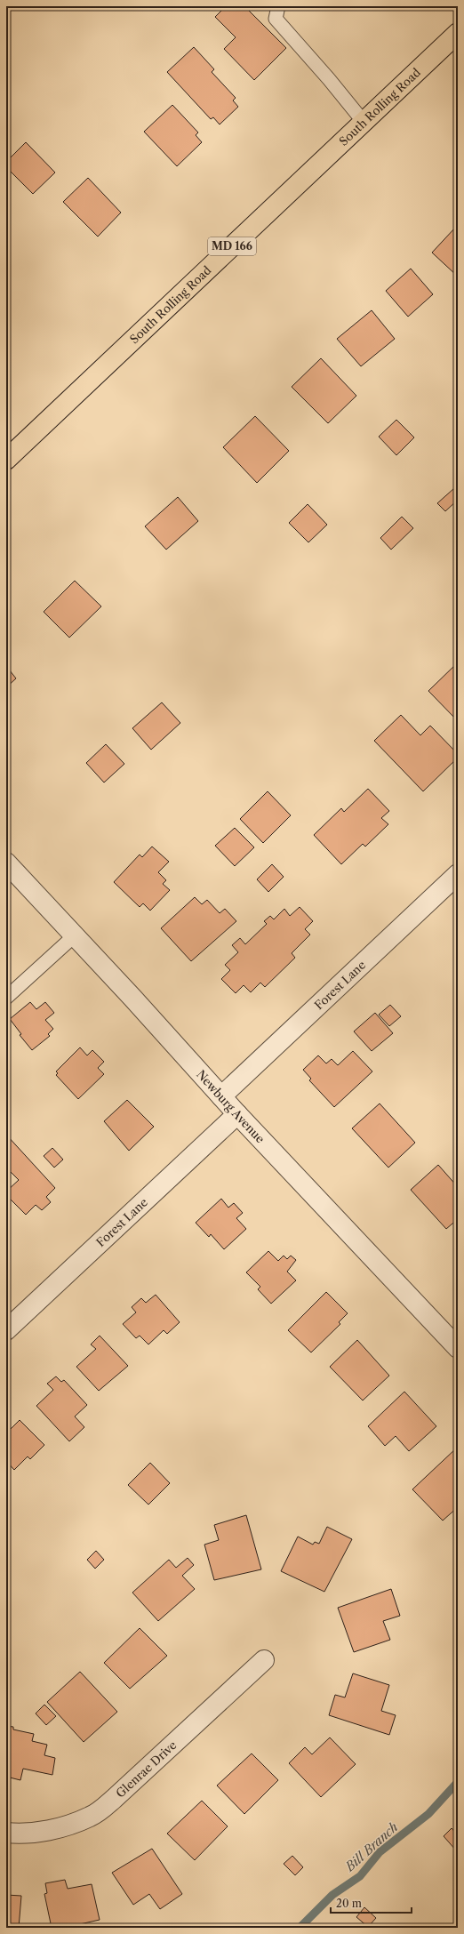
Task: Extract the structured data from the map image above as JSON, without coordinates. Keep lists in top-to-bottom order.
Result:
{
  "streets": {
    "main road": ["South Rolling Road", "MD 166"],
    "street": ["Forest Lane", "Newburg Avenue", "Glenrae Drive"]
  },
  "crossings": [
    ["Forest Lane", "Newburg Avenue"]
  ],
  "water": ["Bill Branch"],
  "scale_bar": "20 m"
}
